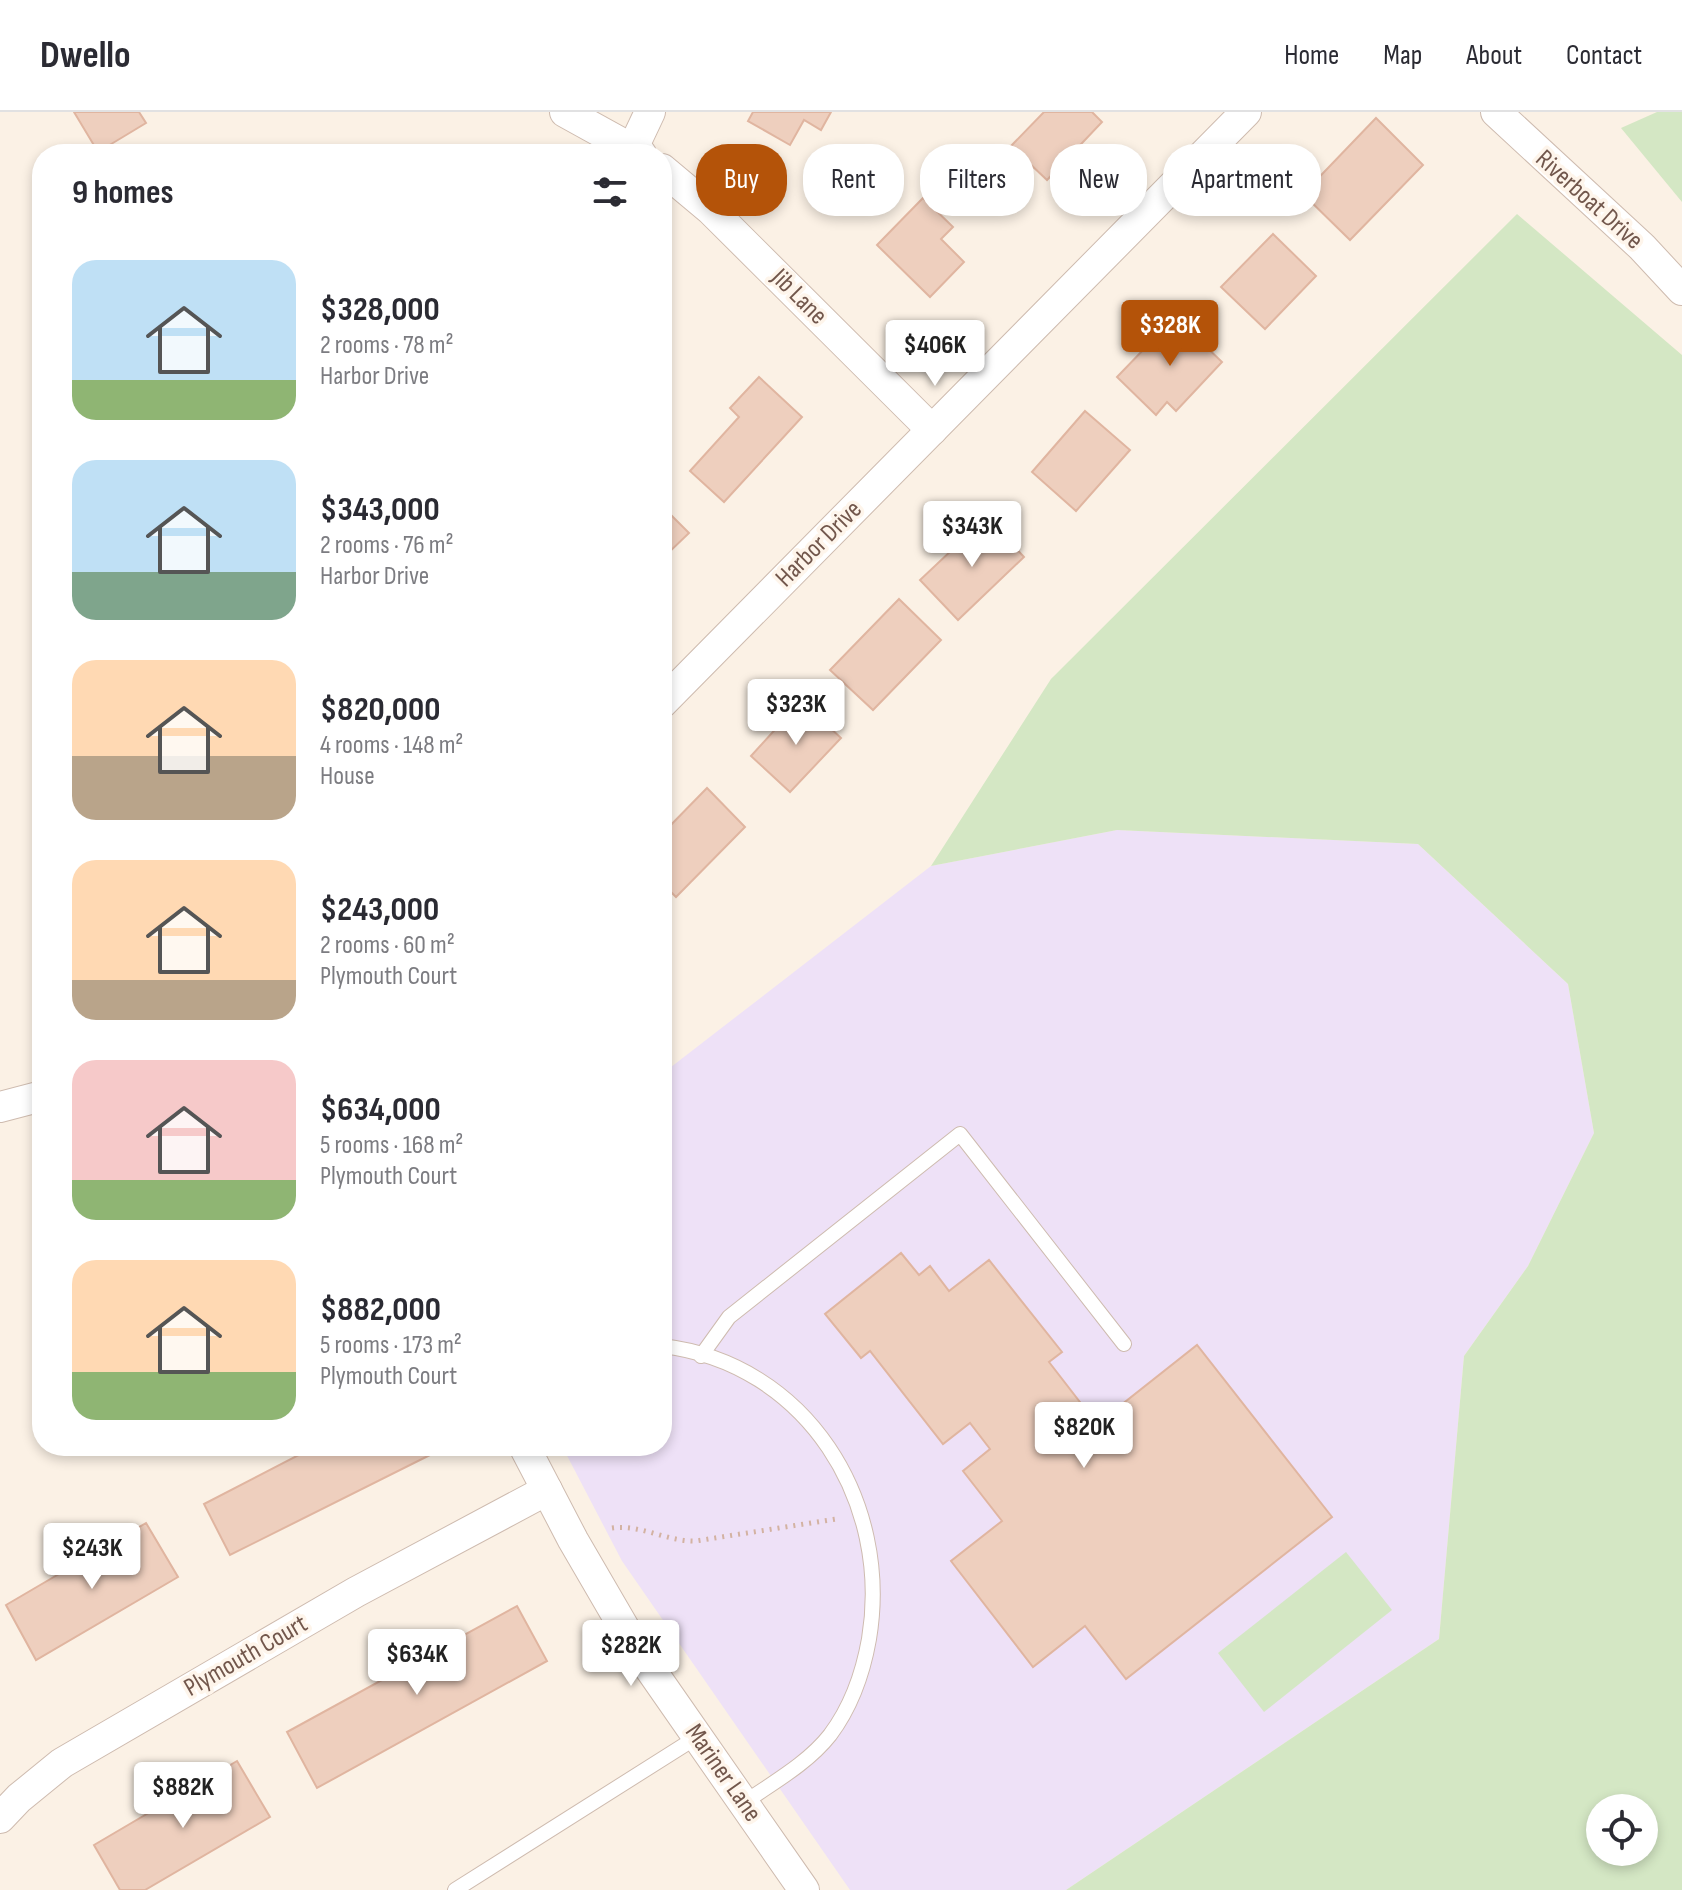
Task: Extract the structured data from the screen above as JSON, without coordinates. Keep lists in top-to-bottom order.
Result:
{
  "streets": {
    "street": [
      "Riverboat Drive",
      "Jib Lane",
      "Harbor Drive",
      "Plymouth Court",
      "Mariner Lane"
    ]
  },
  "crossings": [
    ["Jib Lane", "Harbor Drive"],
    ["Plymouth Court", "Mariner Lane"]
  ],
  "page": {
    "header": "Dwello",
    "nav": [
      "Home",
      "Map",
      "About",
      "Contact"
    ],
    "chip": [
      "Buy",
      "Rent",
      "Filters",
      "New",
      "Apartment"
    ],
    "heading": "9 homes",
    "list": [
      {
        "name": "$328,000",
        "note": "2 rooms · 78 m² · Harbor Drive"
      },
      {
        "name": "$343,000",
        "note": "2 rooms · 76 m² · Harbor Drive"
      },
      {
        "name": "$820,000",
        "note": "4 rooms · 148 m² · House"
      },
      {
        "name": "$243,000",
        "note": "2 rooms · 60 m² · Plymouth Court"
      },
      {
        "name": "$634,000",
        "note": "5 rooms · 168 m² · Plymouth Court"
      },
      {
        "name": "$882,000",
        "note": "5 rooms · 173 m² · Plymouth Court"
      }
    ],
    "price": [
      "$328K",
      "$406K",
      "$343K",
      "$323K",
      "$820K",
      "$243K",
      "$282K",
      "$634K",
      "$882K"
    ]
  }
}
